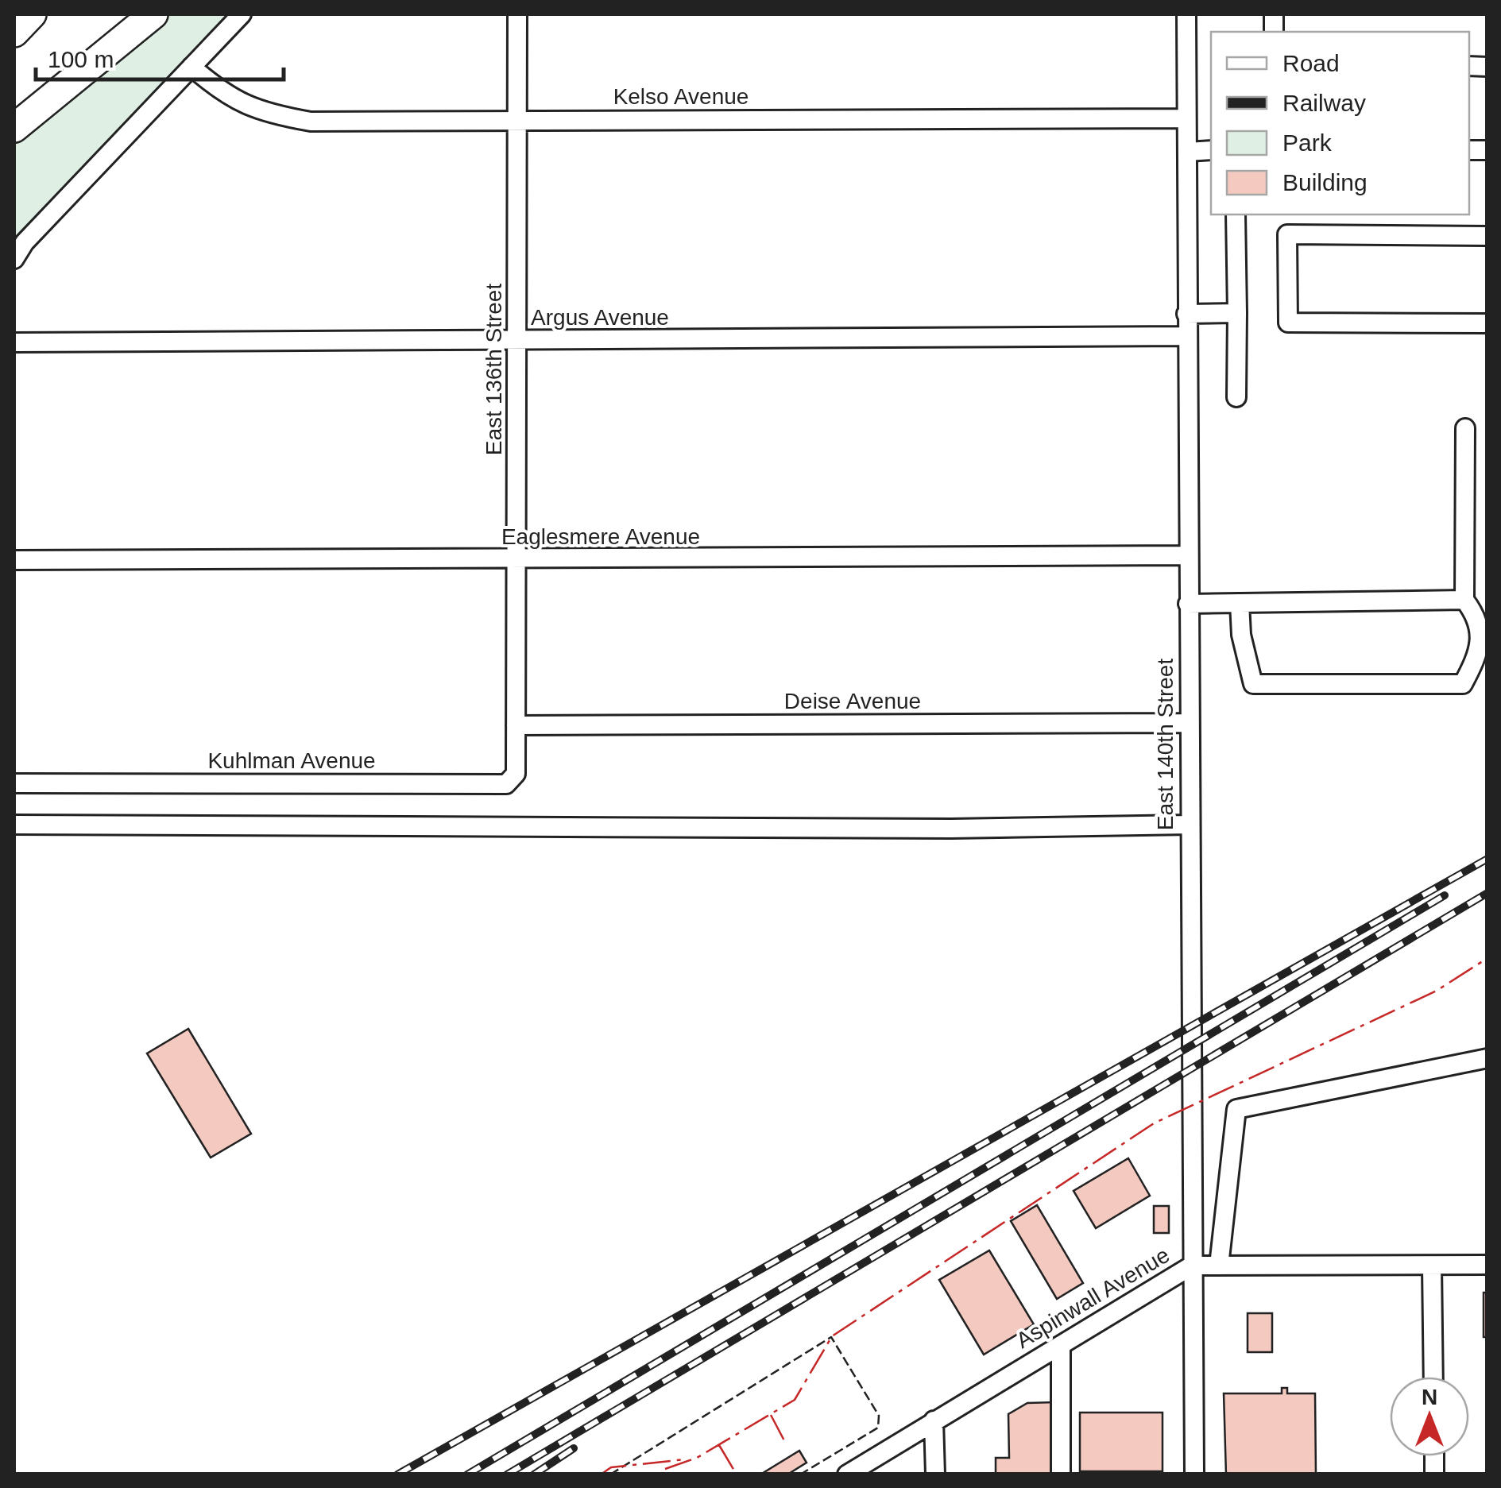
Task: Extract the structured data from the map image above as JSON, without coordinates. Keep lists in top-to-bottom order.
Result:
{
  "streets": {
    "street": [
      "Kelso Avenue",
      "Argus Avenue",
      "East 136th Street",
      "Eaglesmere Avenue",
      "Deise Avenue",
      "East 140th Street",
      "Kuhlman Avenue",
      "Aspinwall Avenue"
    ]
  },
  "crossings": [
    ["Kelso Avenue", "East 136th Street"],
    ["Kelso Avenue", "East 140th Street"],
    ["Argus Avenue", "East 136th Street"],
    ["Argus Avenue", "East 140th Street"],
    ["East 136th Street", "Eaglesmere Avenue"],
    ["East 136th Street", "Deise Avenue"],
    ["East 136th Street", "Kuhlman Avenue"],
    ["Eaglesmere Avenue", "East 140th Street"],
    ["Deise Avenue", "East 140th Street"],
    ["Deise Avenue", "Kuhlman Avenue"],
    ["East 140th Street", "Aspinwall Avenue"]
  ],
  "legend": [
    "Road",
    "Railway",
    "Park",
    "Building"
  ],
  "scale_bar": "100 m",
  "north": "top"
}
